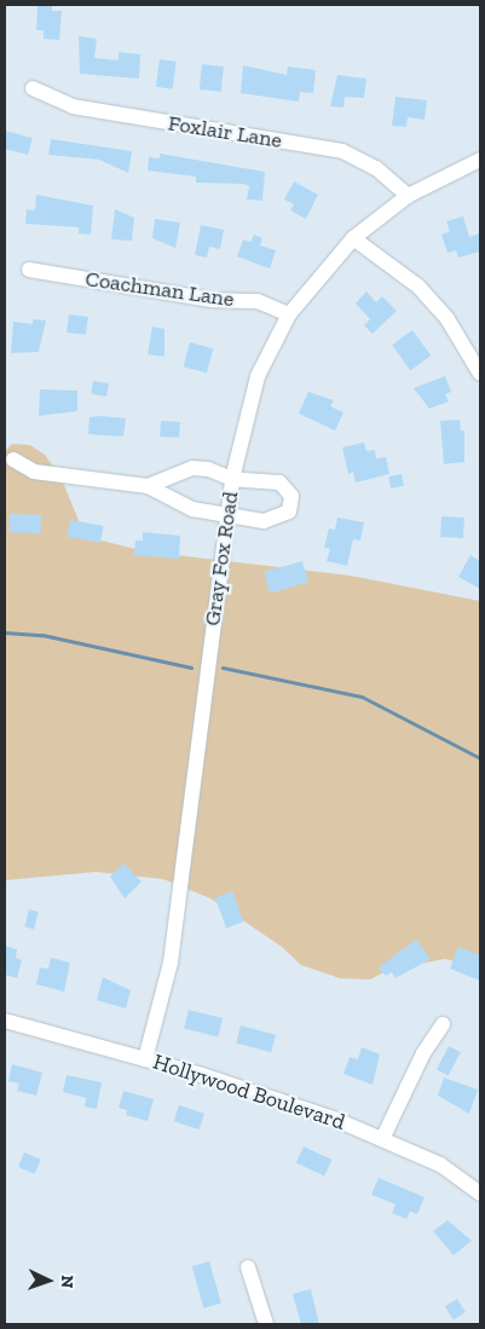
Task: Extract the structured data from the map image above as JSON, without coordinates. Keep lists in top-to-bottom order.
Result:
{
  "streets": {
    "street": [
      "Foxlair Lane",
      "Coachman Lane",
      "Gray Fox Road",
      "Hollywood Boulevard"
    ]
  },
  "crossings": [
    ["Foxlair Lane", "Gray Fox Road"],
    ["Coachman Lane", "Gray Fox Road"],
    ["Gray Fox Road", "Hollywood Boulevard"]
  ],
  "north": "right"
}
